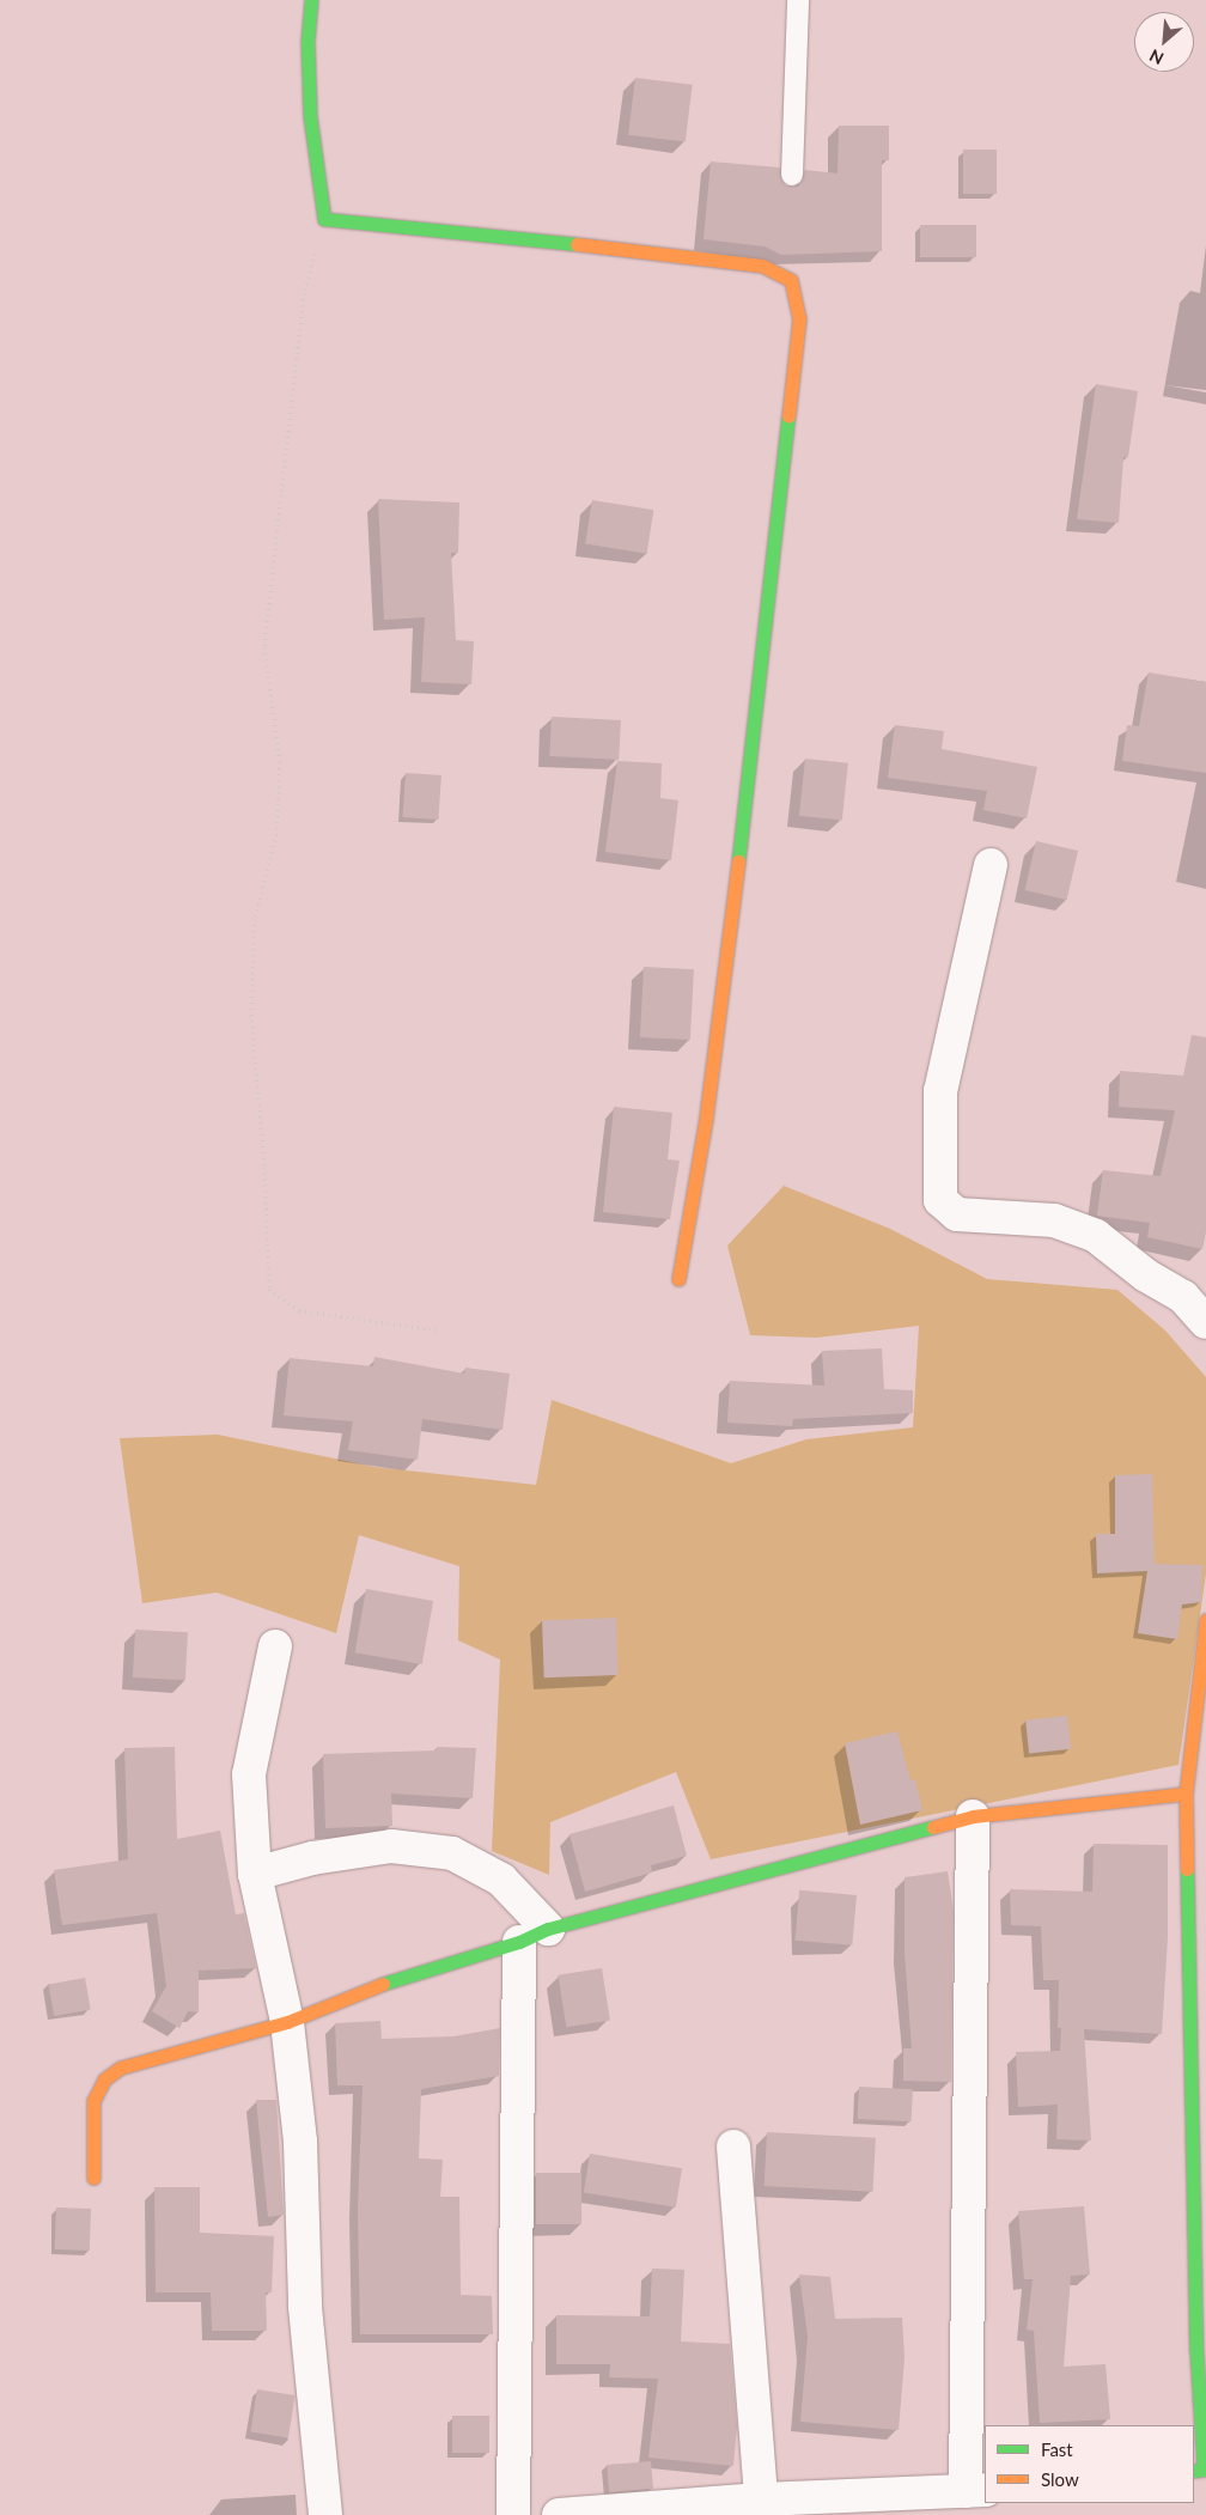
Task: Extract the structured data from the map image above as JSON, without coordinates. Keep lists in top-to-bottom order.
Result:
{
  "legend": ["Fast", "Slow"],
  "north": "bottom left"
}
